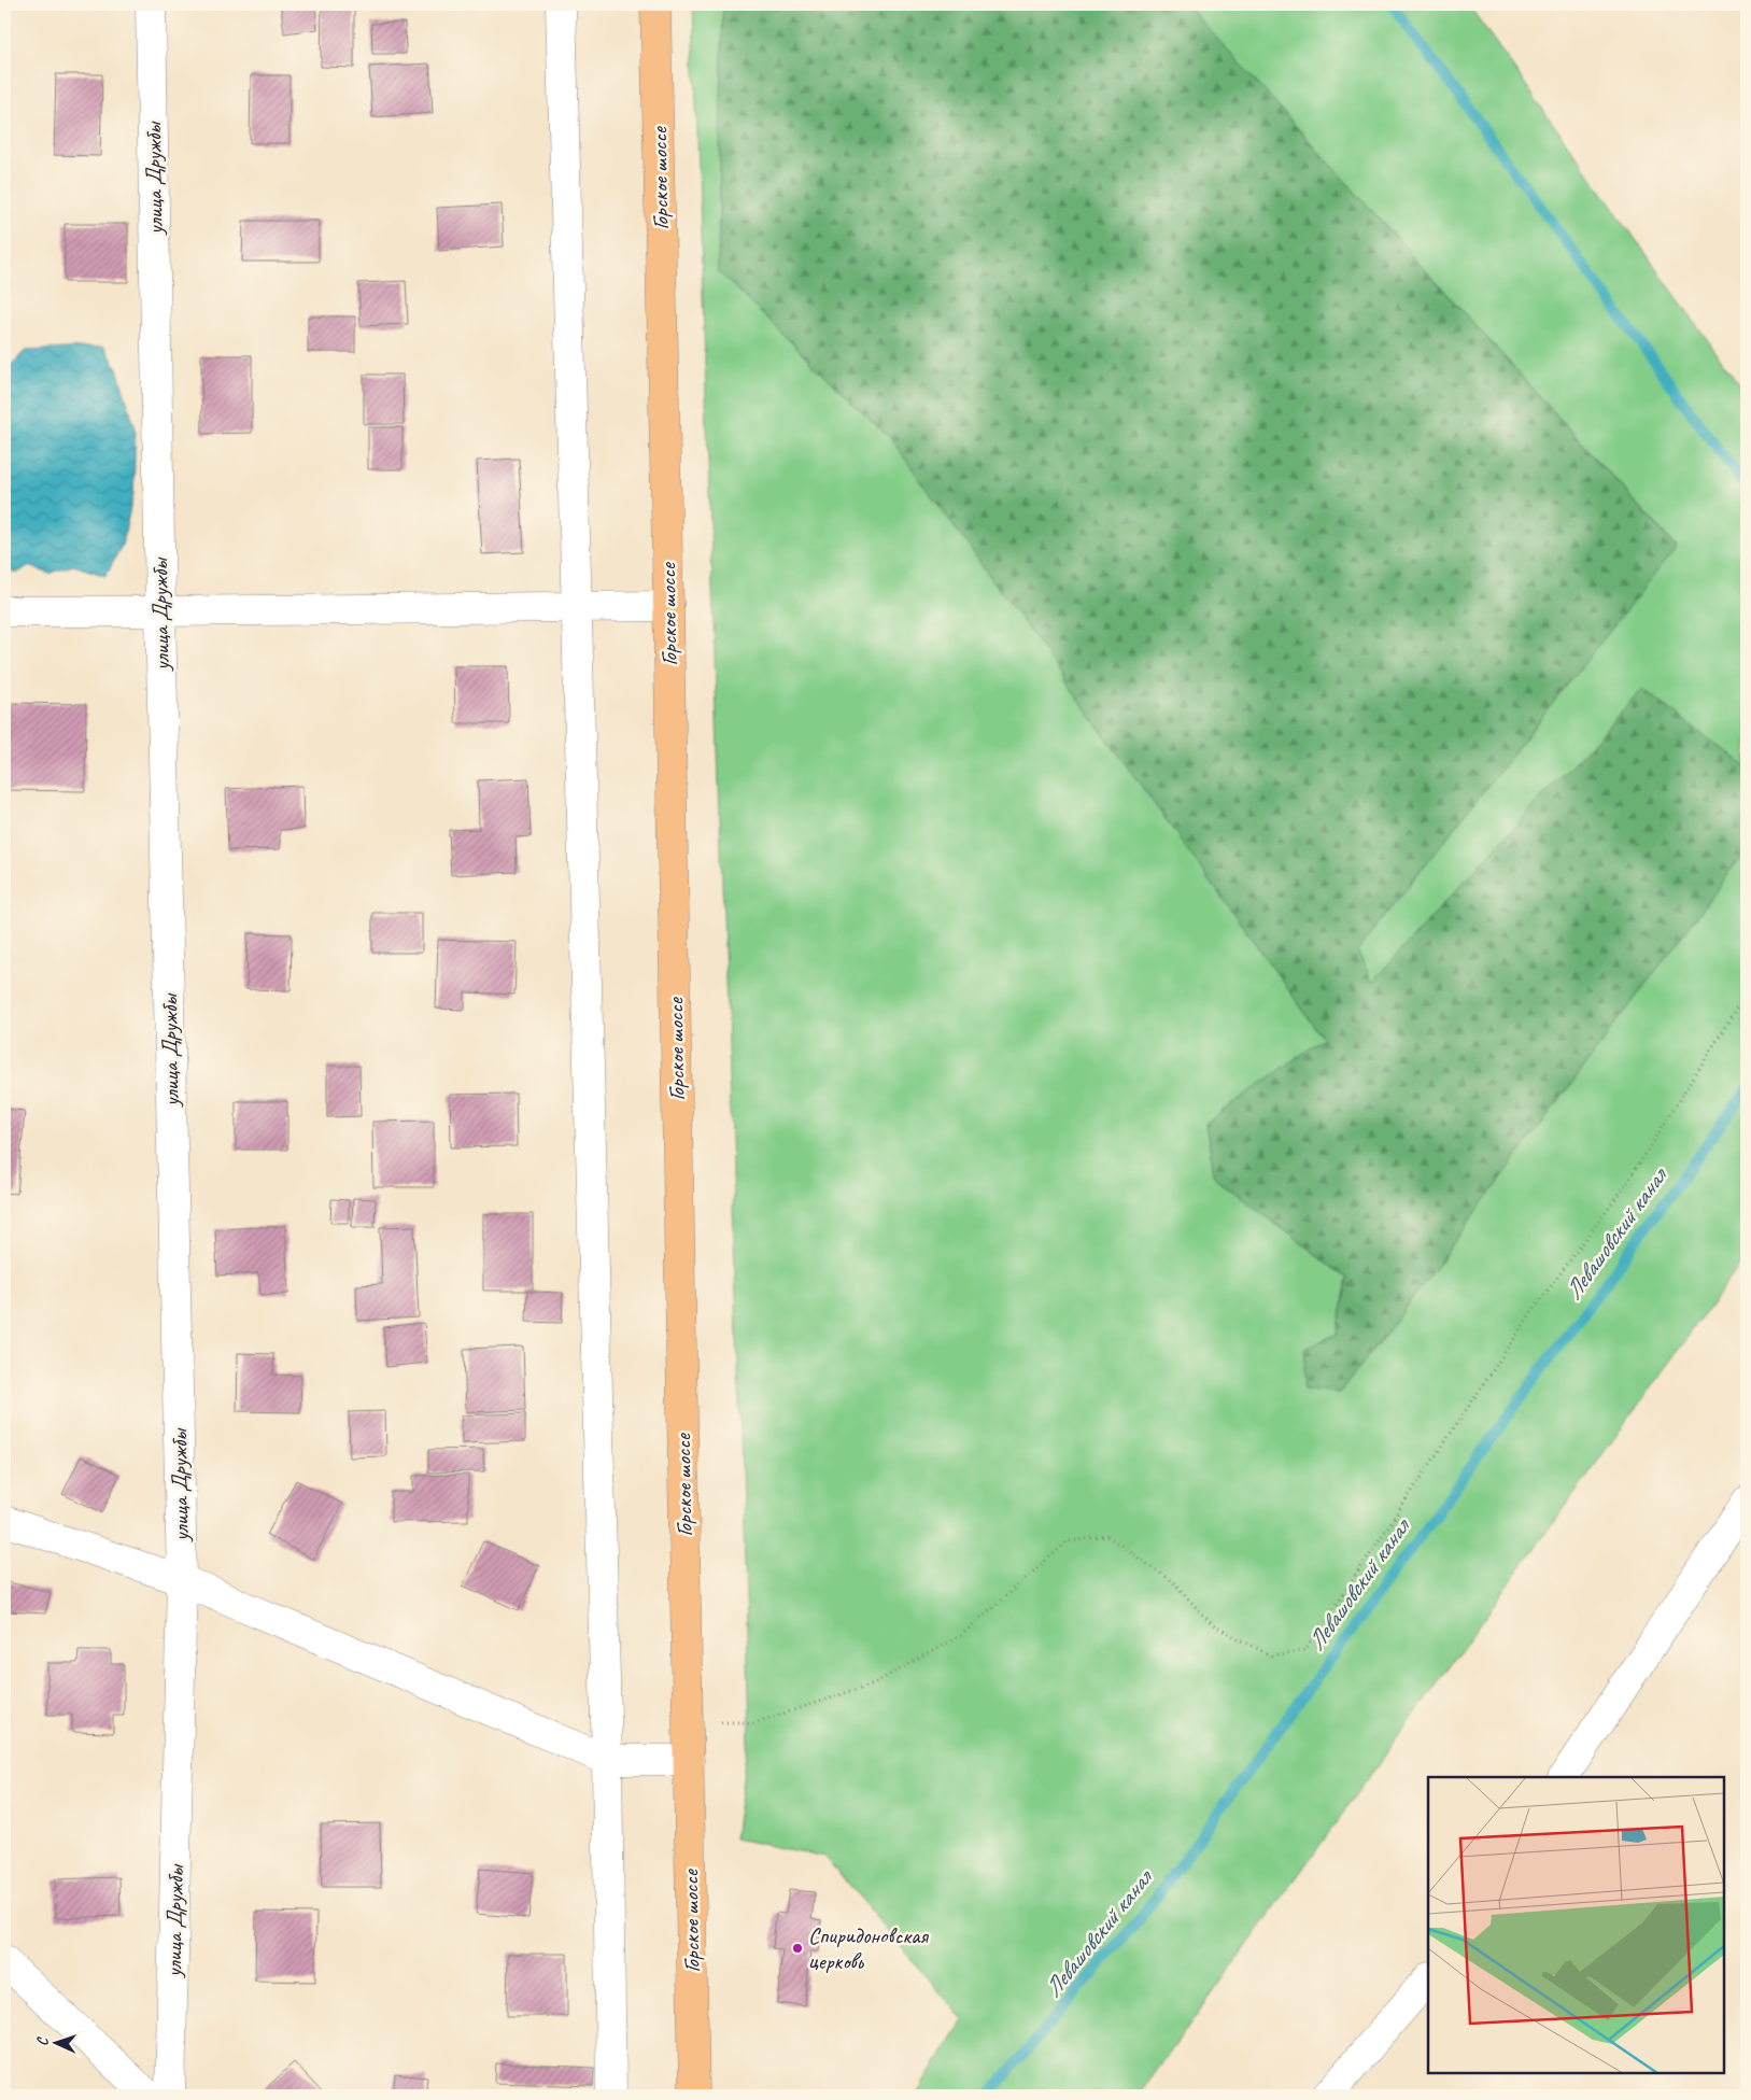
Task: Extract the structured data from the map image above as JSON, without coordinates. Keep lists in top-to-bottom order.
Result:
{
  "streets": {
    "main road": ["Горское шоссе"],
    "street": ["улица Дружбы"]
  },
  "water": ["Левашовский канал"],
  "places": ["Спиридоновская церковь"],
  "north": "left"
}
